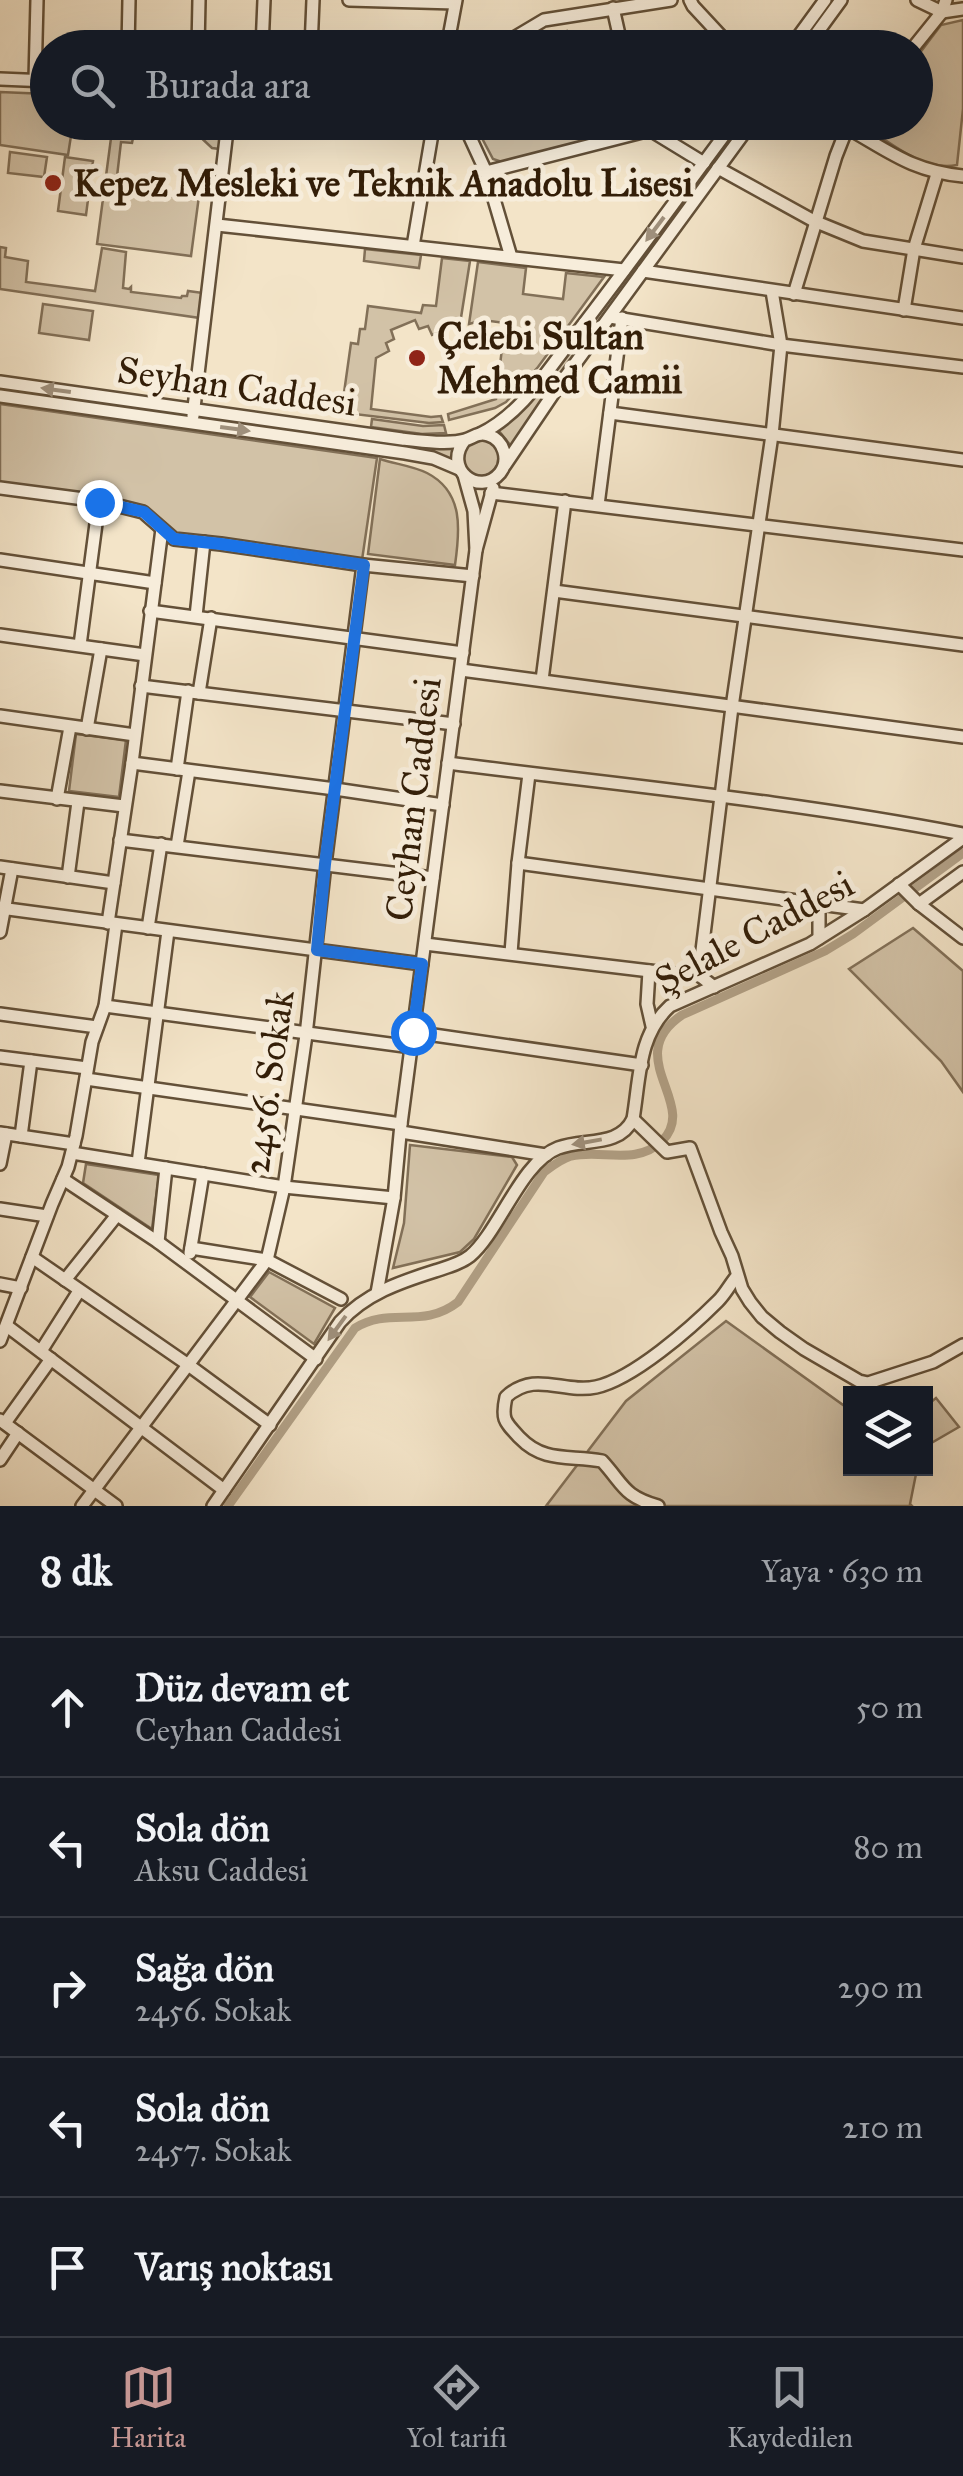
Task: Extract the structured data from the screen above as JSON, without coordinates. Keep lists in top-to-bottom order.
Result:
{
  "streets": {
    "street": [
      "Seyhan Caddesi",
      "Ceyhan Caddesi",
      "Şelale Caddesi",
      "2456. Sokak"
    ]
  },
  "crossings": [
    ["Seyhan Caddesi", "Ceyhan Caddesi"]
  ],
  "places": ["Kepez Mesleki ve Teknik Anadolu Lisesi", "Çelebi Sultan Mehmed Camii"],
  "page": {
    "search": "Burada ara",
    "heading": ["8 dk", "Yaya · 630 m"],
    "list": [
      ["Düz devam et", "Ceyhan Caddesi", "50 m"],
      ["Sola dön", "Aksu Caddesi", "80 m"],
      ["Sağa dön", "2456. Sokak", "290 m"],
      ["Sola dön", "2457. Sokak", "210 m"],
      "Varış noktası"
    ],
    "nav": ["Harita", "Yol tarifi", "Kaydedilen"]
  }
}
